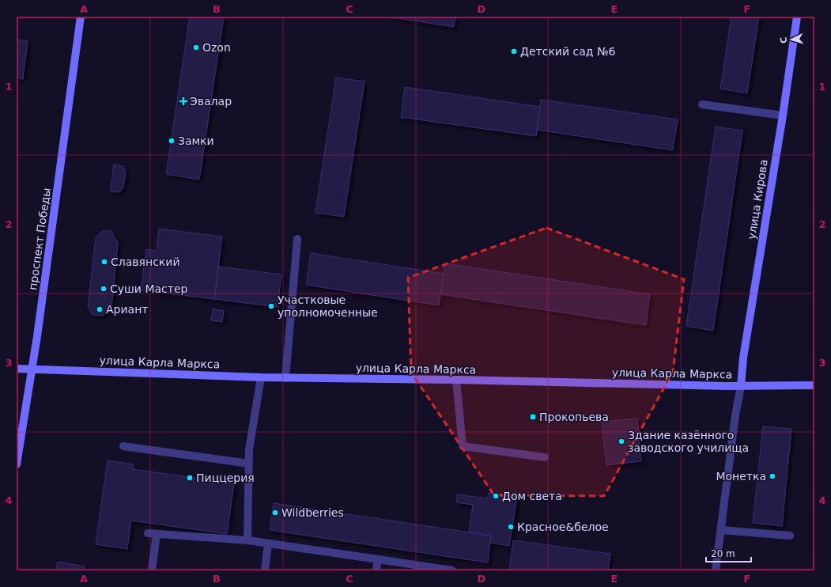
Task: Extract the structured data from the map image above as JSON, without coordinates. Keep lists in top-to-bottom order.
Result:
{
  "streets": {
    "main road": ["улица Кирова", "проспект Победы", "улица Карла Маркса"]
  },
  "crossings": [
    ["улица Кирова", "улица Карла Маркса"],
    ["проспект Победы", "улица Карла Маркса"]
  ],
  "places": {
    "other": [
      "Ozon",
      "Детский сад №6",
      "Замки",
      "Славянский",
      "Суши Мастер",
      "Участковые уполномоченные",
      "Ариант",
      "Здание казённого заводского училища",
      "Монетка",
      "Пиццерия",
      "Дом света",
      "Wildberries",
      "Красное&белое"
    ],
    "health": ["Эвалар"],
    "transit": ["Прокопьева"]
  },
  "scale_bar": "20 m",
  "north": "left",
  "grid": {
    "columns": [
      "A",
      "B",
      "C",
      "D",
      "E",
      "F"
    ],
    "rows": [
      "1",
      "2",
      "3",
      "4"
    ]
  }
}
